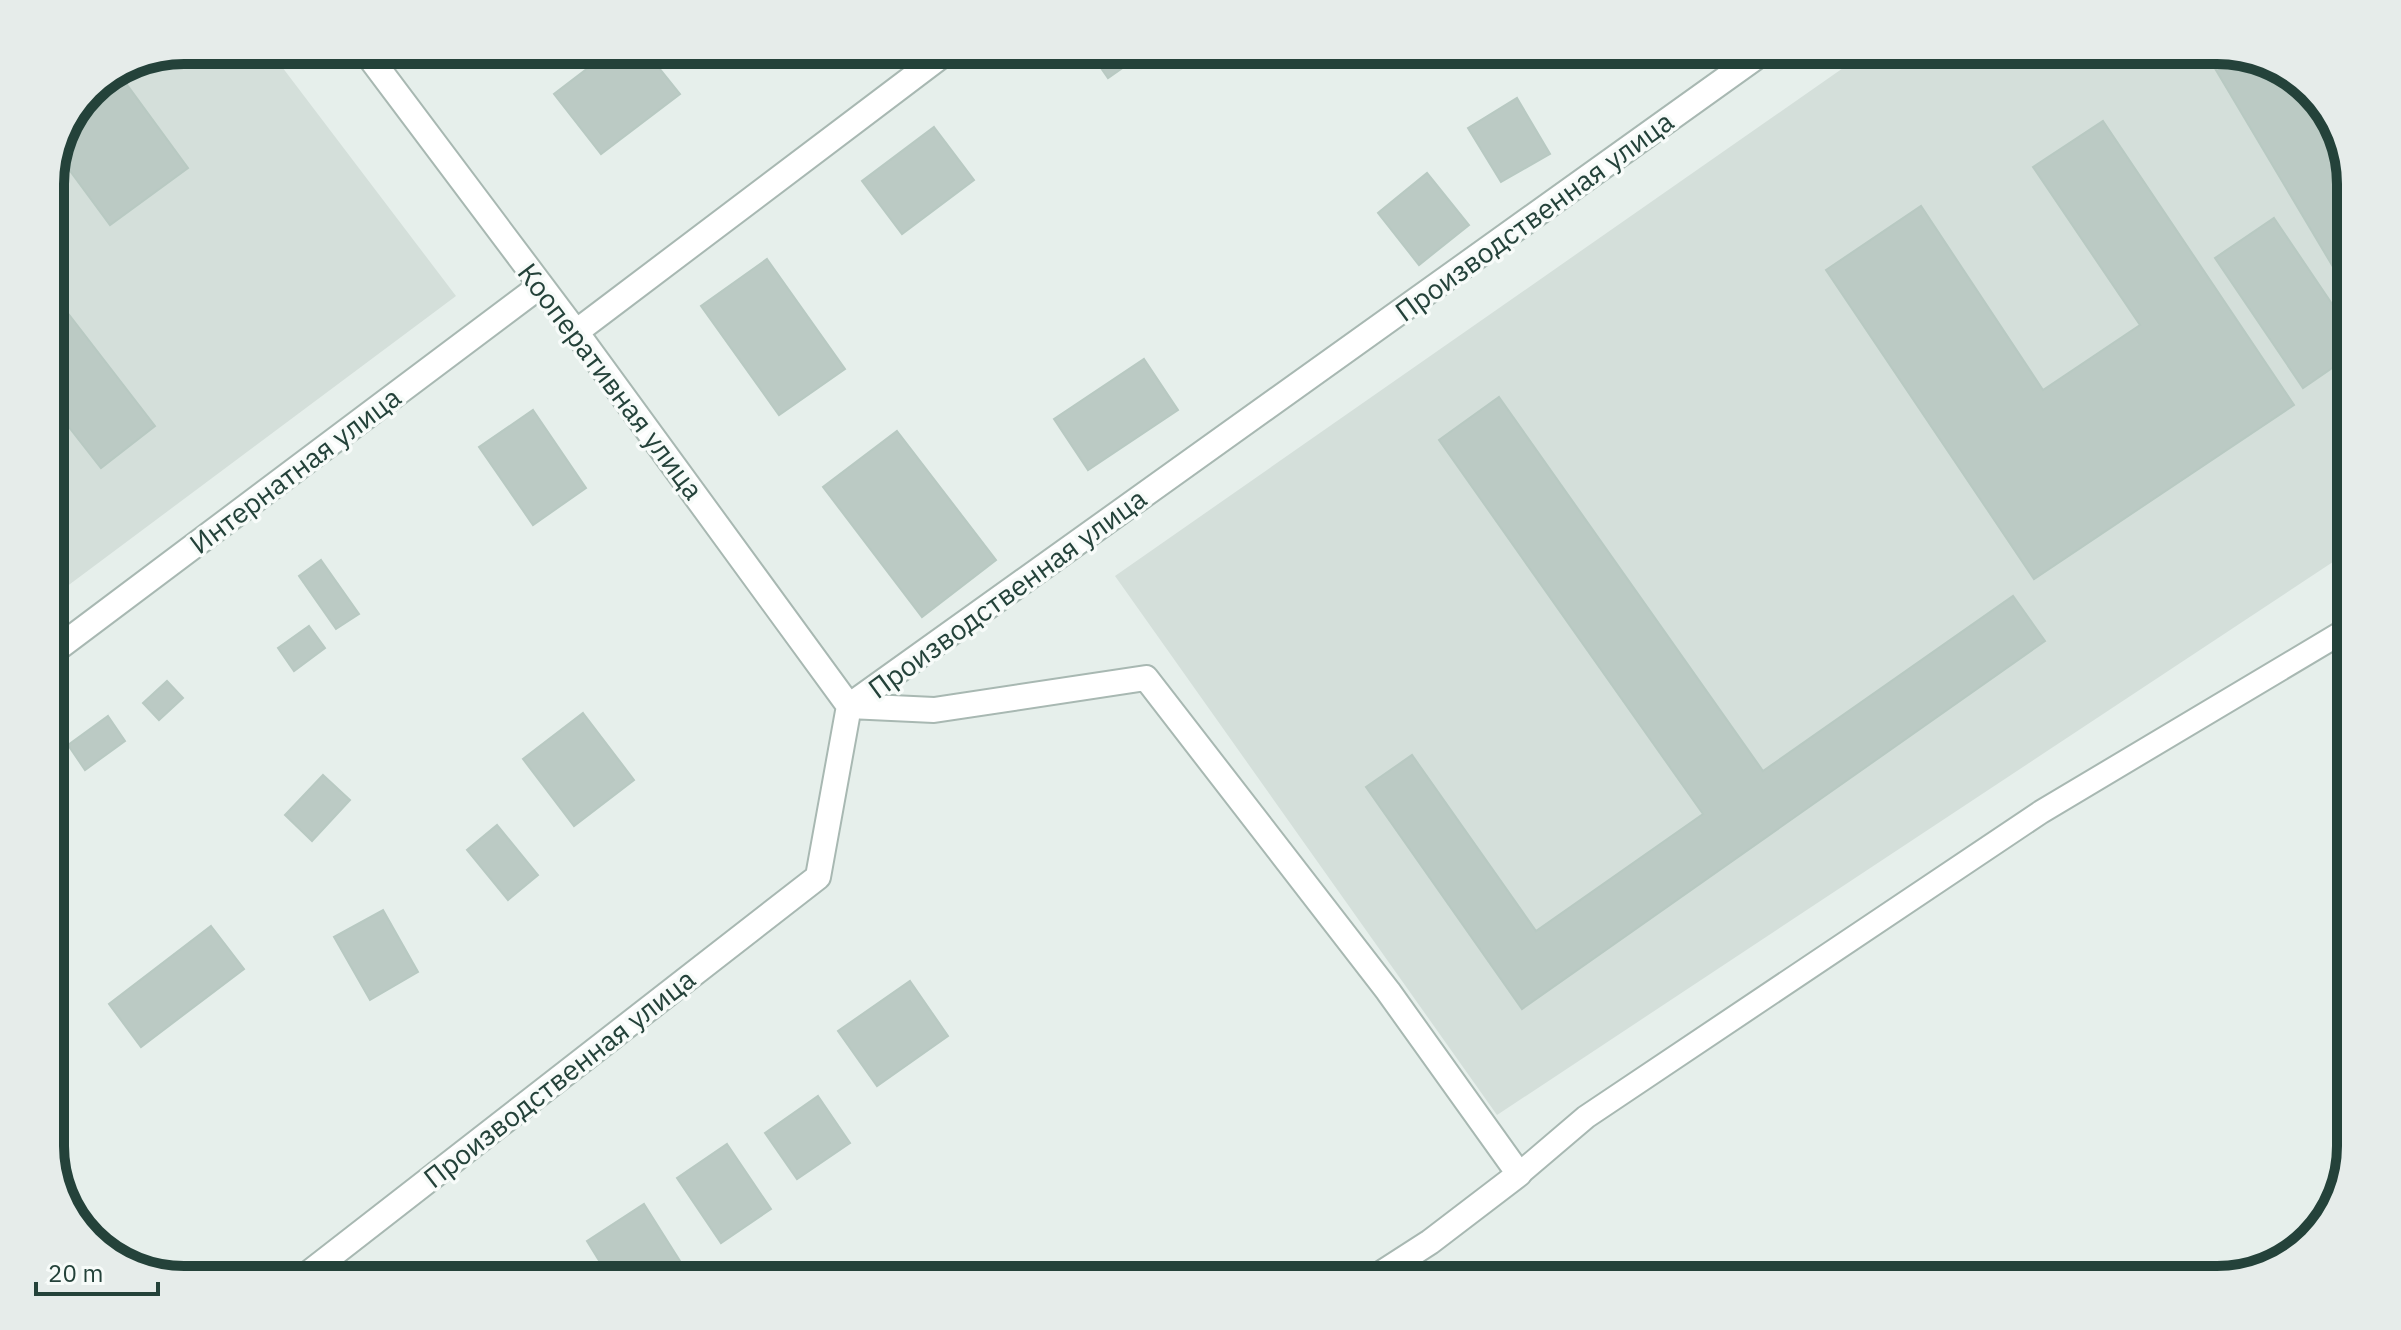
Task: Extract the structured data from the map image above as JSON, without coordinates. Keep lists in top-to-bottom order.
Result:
{
  "streets": {
    "street": ["Производственная улица", "Кооперативная улица", "Интернатная улица"]
  },
  "crossings": [
    ["Производственная улица", "Кооперативная улица"],
    ["Кооперативная улица", "Интернатная улица"]
  ],
  "scale_bar": "20 m"
}
